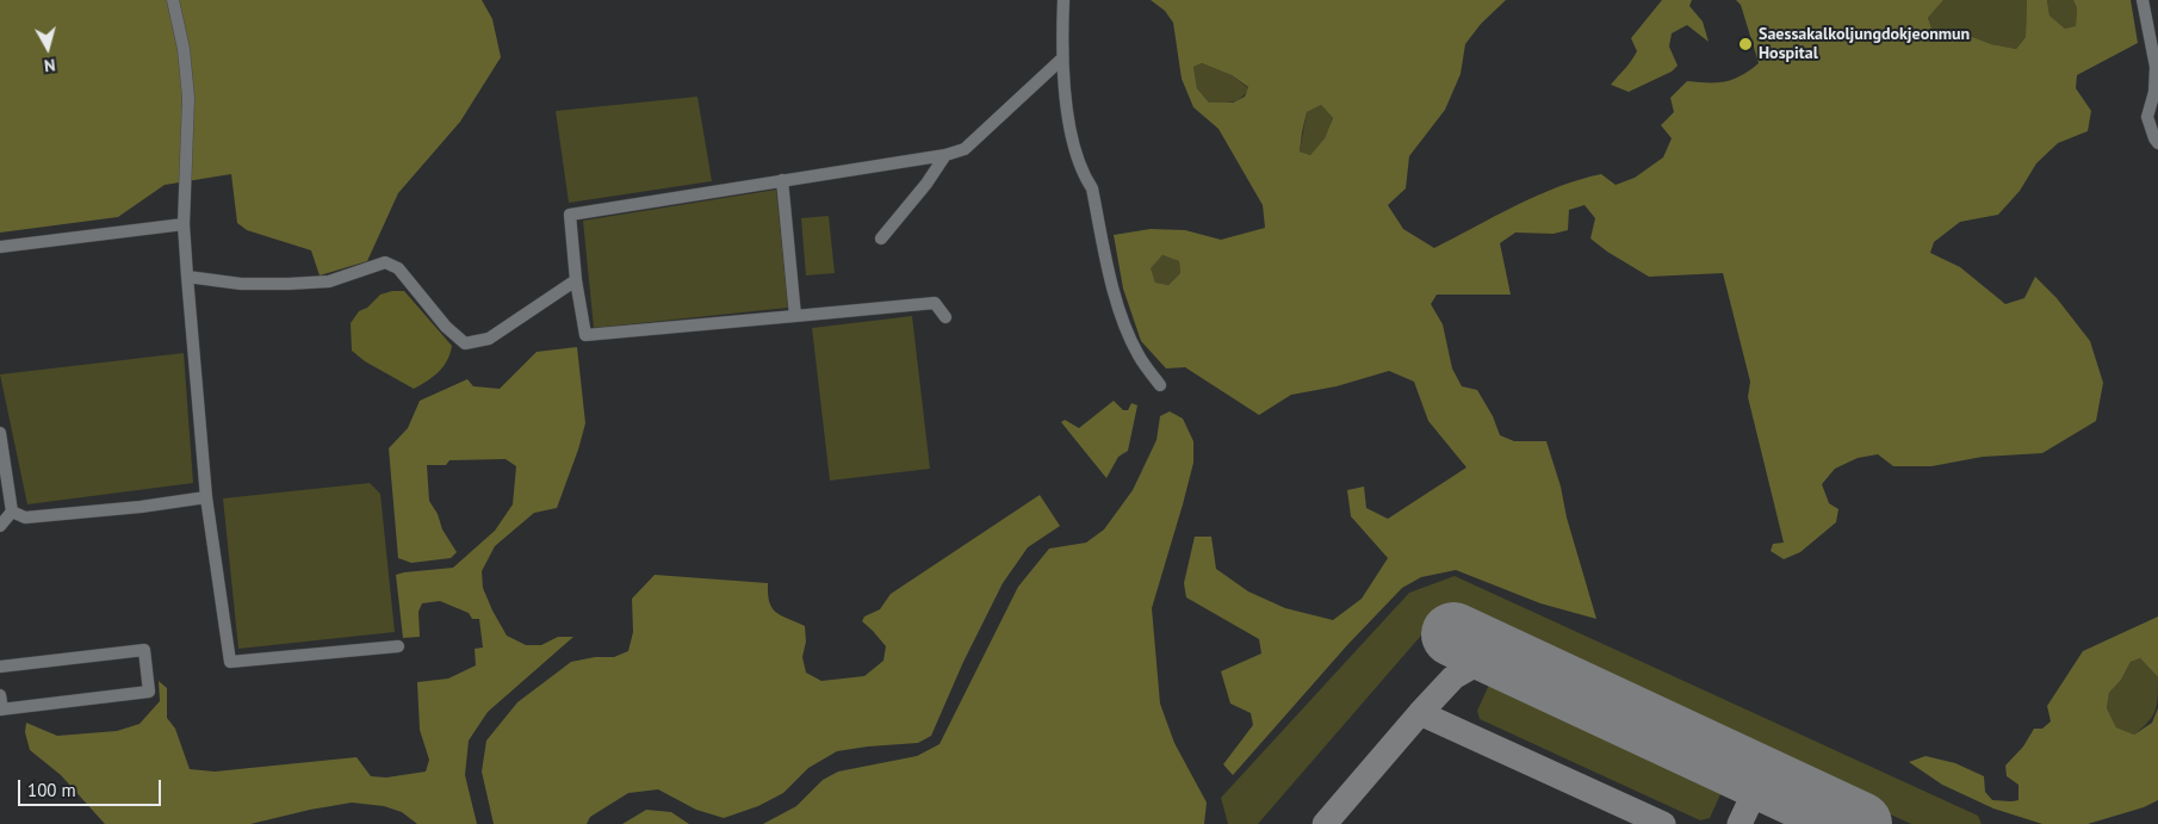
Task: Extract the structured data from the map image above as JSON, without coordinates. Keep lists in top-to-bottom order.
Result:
{
  "places": ["Saessakalkoljungdokjeonmun Hospital"],
  "scale_bar": "100 m",
  "north": "bottom"
}
